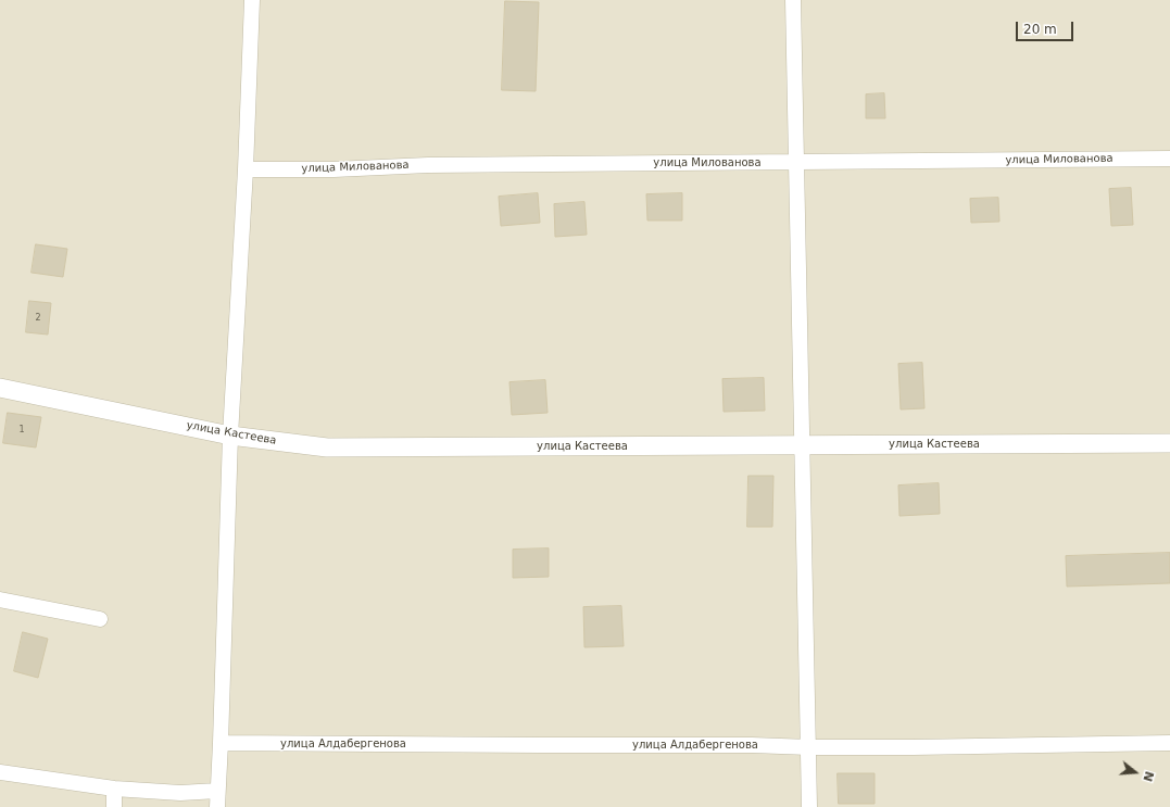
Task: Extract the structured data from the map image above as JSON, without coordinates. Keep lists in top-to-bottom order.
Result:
{
  "streets": {
    "street": ["улица Милованова", "улица Кастеева", "улица Алдабергенова"]
  },
  "house_numbers": ["2", "1"],
  "scale_bar": "20 m",
  "north": "right"
}
